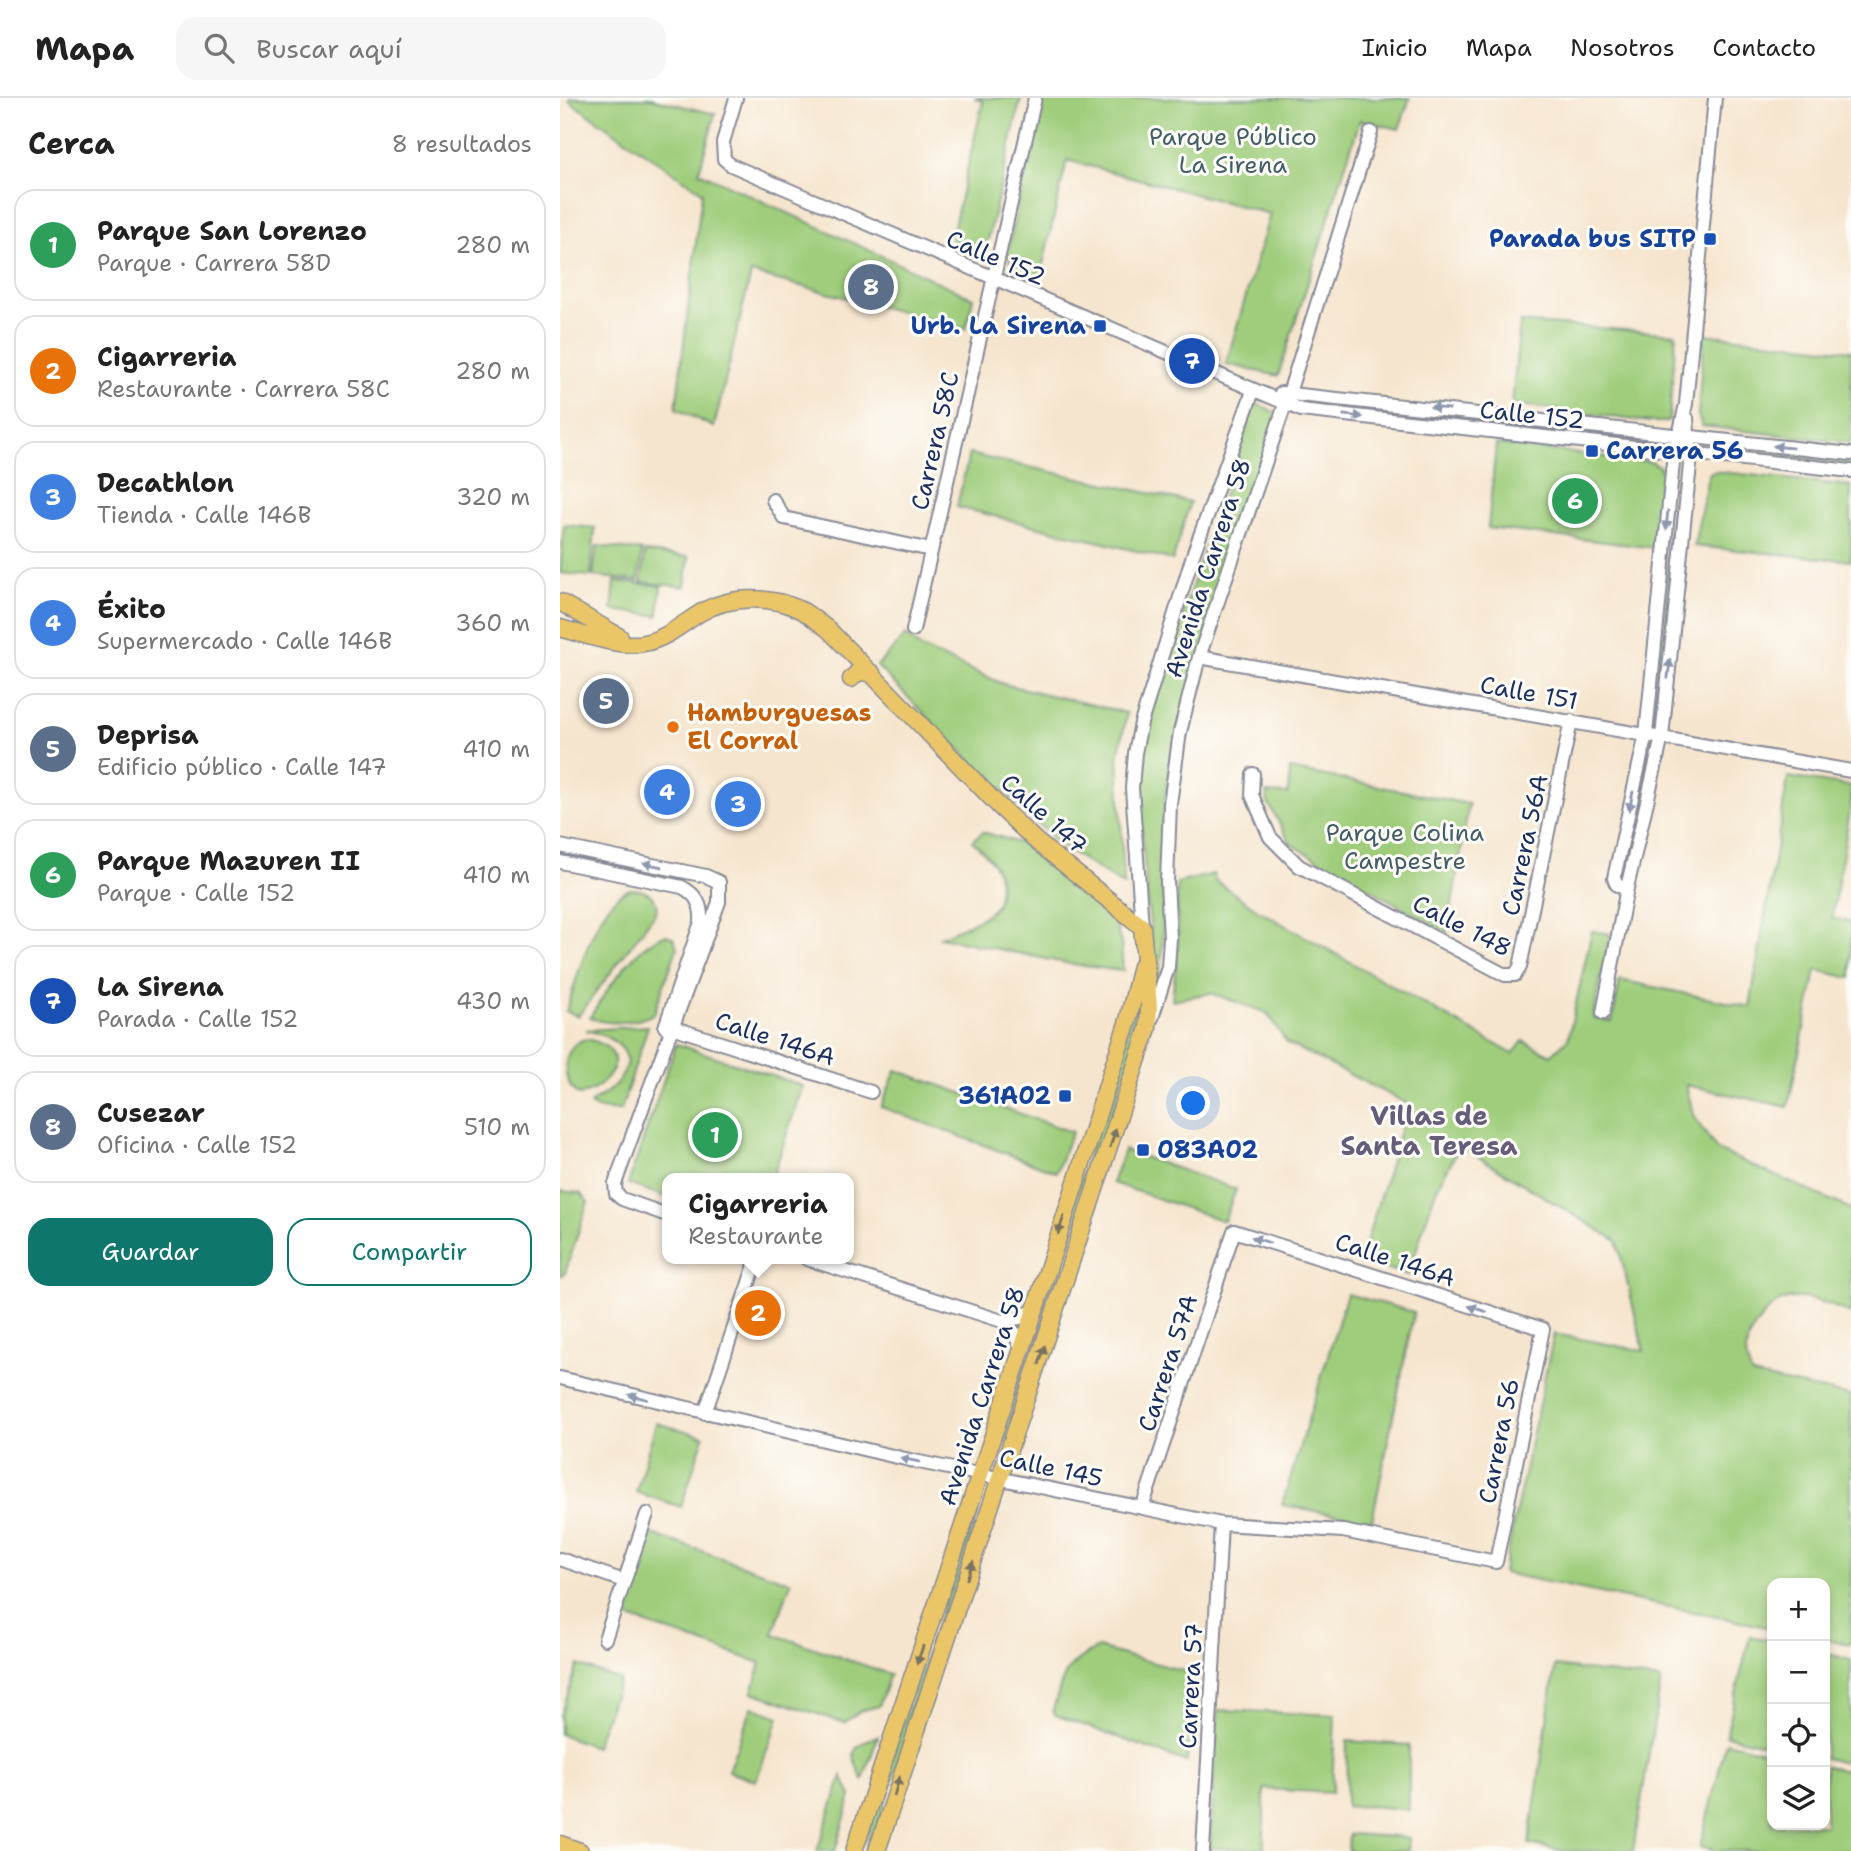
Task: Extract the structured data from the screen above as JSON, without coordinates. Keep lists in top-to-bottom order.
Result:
{
  "streets": {
    "main road": ["Avenida Carrera 58", "Calle 147"],
    "street": [
      "Calle 152",
      "Carrera 58C",
      "Calle 151",
      "Carrera 56A",
      "Calle 148",
      "Calle 146A",
      "Carrera 57A",
      "Carrera 56",
      "Calle 145",
      "Carrera 57"
    ]
  },
  "crossings": [
    ["Calle 152", "Carrera 58C"],
    ["Calle 152", "Avenida Carrera 58"],
    ["Avenida Carrera 58", "Calle 151"],
    ["Avenida Carrera 58", "Calle 147"],
    ["Avenida Carrera 58", "Calle 145"],
    ["Calle 151", "Carrera 56A"],
    ["Carrera 56A", "Calle 148"],
    ["Calle 146A", "Carrera 57A"],
    ["Calle 146A", "Carrera 56"],
    ["Carrera 57A", "Calle 145"],
    ["Carrera 56", "Calle 145"],
    ["Calle 145", "Carrera 57"]
  ],
  "one_way": ["Calle 146A", "Calle 145"],
  "districts": ["Villas de Santa Teresa"],
  "parks": ["Parque Público La Sirena", "Parque Colina Campestre"],
  "places": {
    "transit": [
      "Parada bus SITP",
      "Urb. La Sirena",
      "Carrera 56",
      "361A02",
      "083A02"
    ],
    "other": ["Hamburguesas El Corral"]
  },
  "page": {
    "header": "Mapa",
    "search": "Buscar aquí",
    "nav": [
      "Inicio",
      "Mapa",
      "Nosotros",
      "Contacto"
    ],
    "heading": ["Cerca", "8 resultados"],
    "list": [
      {
        "mark": "1",
        "name": "Parque San Lorenzo",
        "note": "Parque · Carrera 58D",
        "value": "280 m"
      },
      {
        "mark": "2",
        "name": "Cigarreria",
        "note": "Restaurante · Carrera 58C",
        "value": "280 m"
      },
      {
        "mark": "3",
        "name": "Decathlon",
        "note": "Tienda · Calle 146B",
        "value": "320 m"
      },
      {
        "mark": "4",
        "name": "Éxito",
        "note": "Supermercado · Calle 146B",
        "value": "360 m"
      },
      {
        "mark": "5",
        "name": "Deprisa",
        "note": "Edificio público · Calle 147",
        "value": "410 m"
      },
      {
        "mark": "6",
        "name": "Parque Mazuren II",
        "note": "Parque · Calle 152",
        "value": "410 m"
      },
      {
        "mark": "7",
        "name": "La Sirena",
        "note": "Parada · Calle 152",
        "value": "430 m"
      },
      {
        "mark": "8",
        "name": "Cusezar",
        "note": "Oficina · Calle 152",
        "value": "510 m"
      }
    ],
    "pins": [
      "8",
      "7",
      "6",
      "5",
      "4",
      "3",
      "1",
      "2"
    ],
    "popup": ["Cigarreria", "Restaurante"],
    "buttons": ["Guardar", "Compartir"],
    "map_buttons": ["+", "−"]
  }
}
